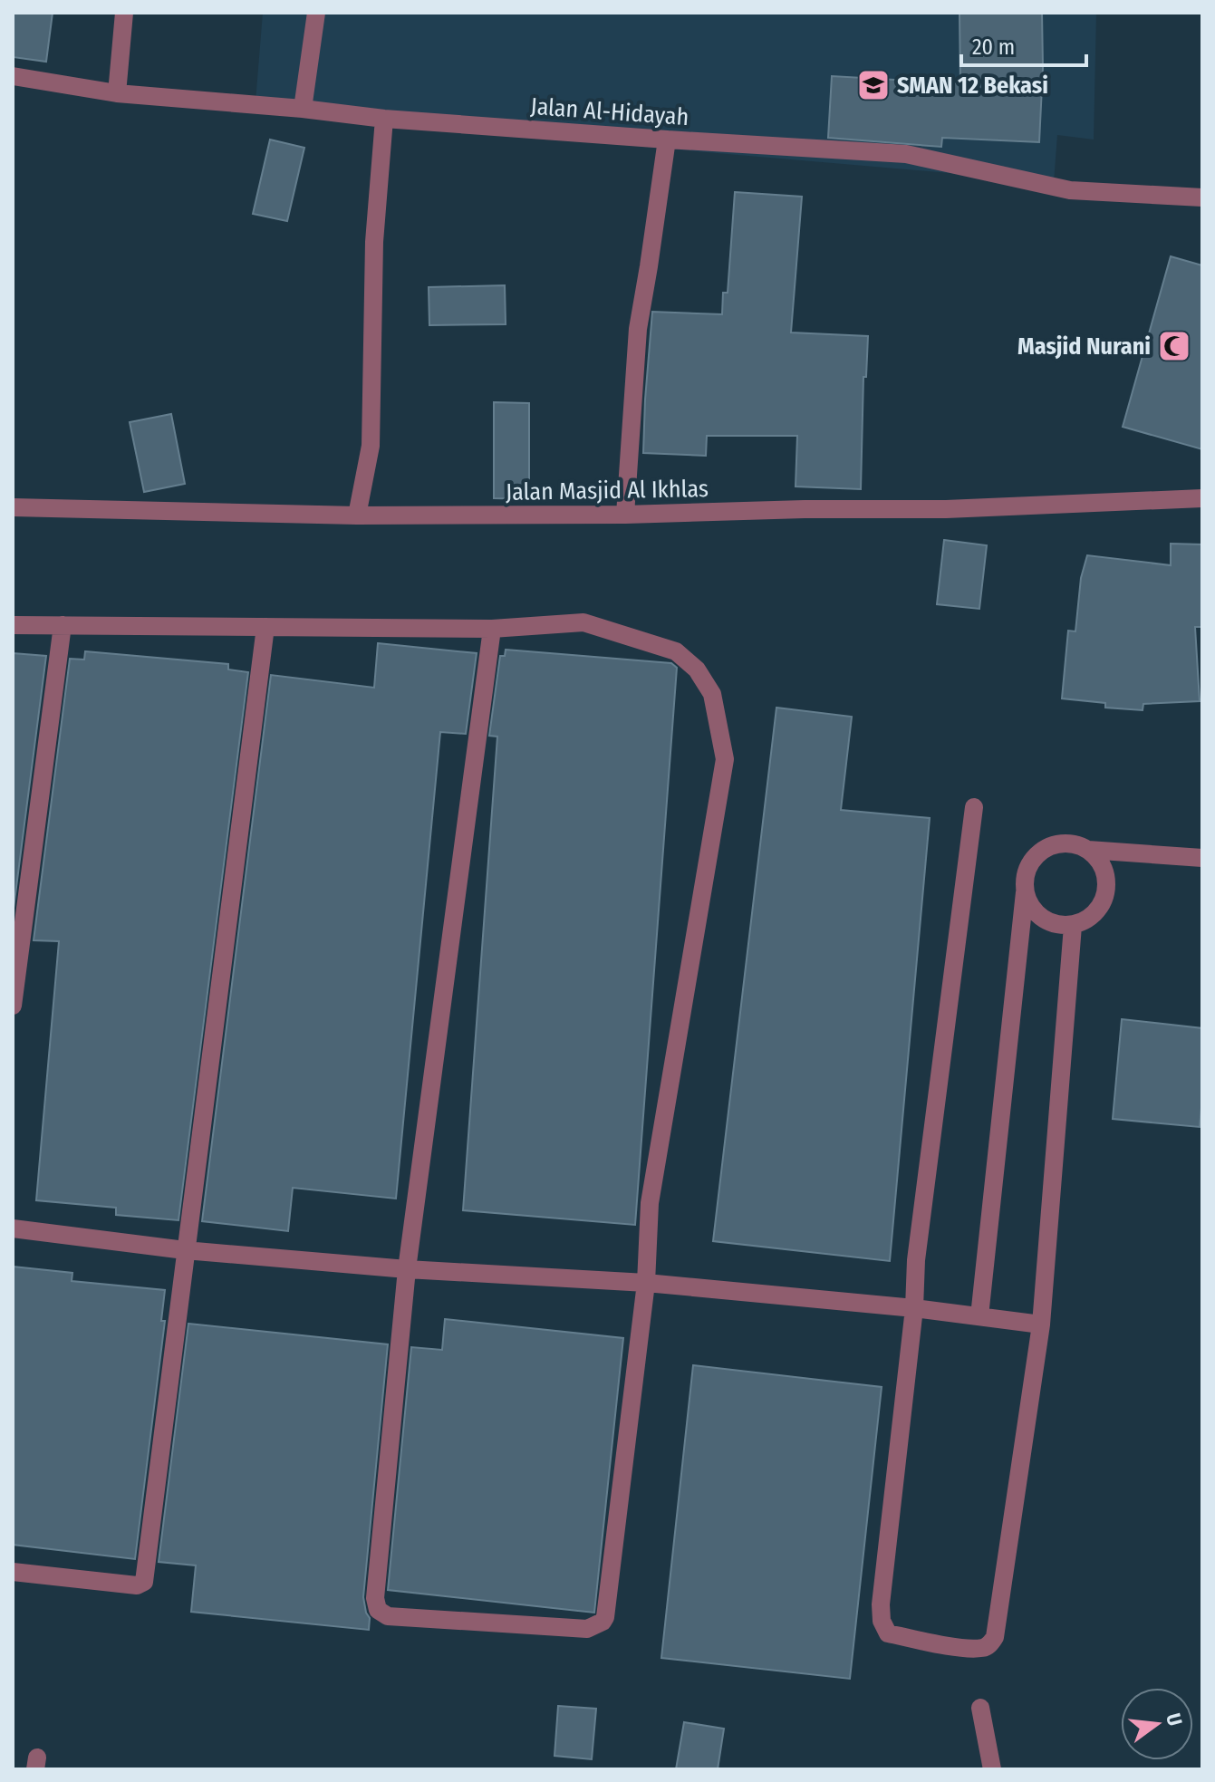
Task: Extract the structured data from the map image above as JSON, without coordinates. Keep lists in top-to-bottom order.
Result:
{
  "streets": {
    "street": ["Jalan Al-Hidayah", "Jalan Masjid Al Ikhlas"]
  },
  "places": {
    "school or university": ["SMAN 12 Bekasi"],
    "mosque": ["Masjid Nurani"]
  },
  "scale_bar": "20 m",
  "north": "right"
}
